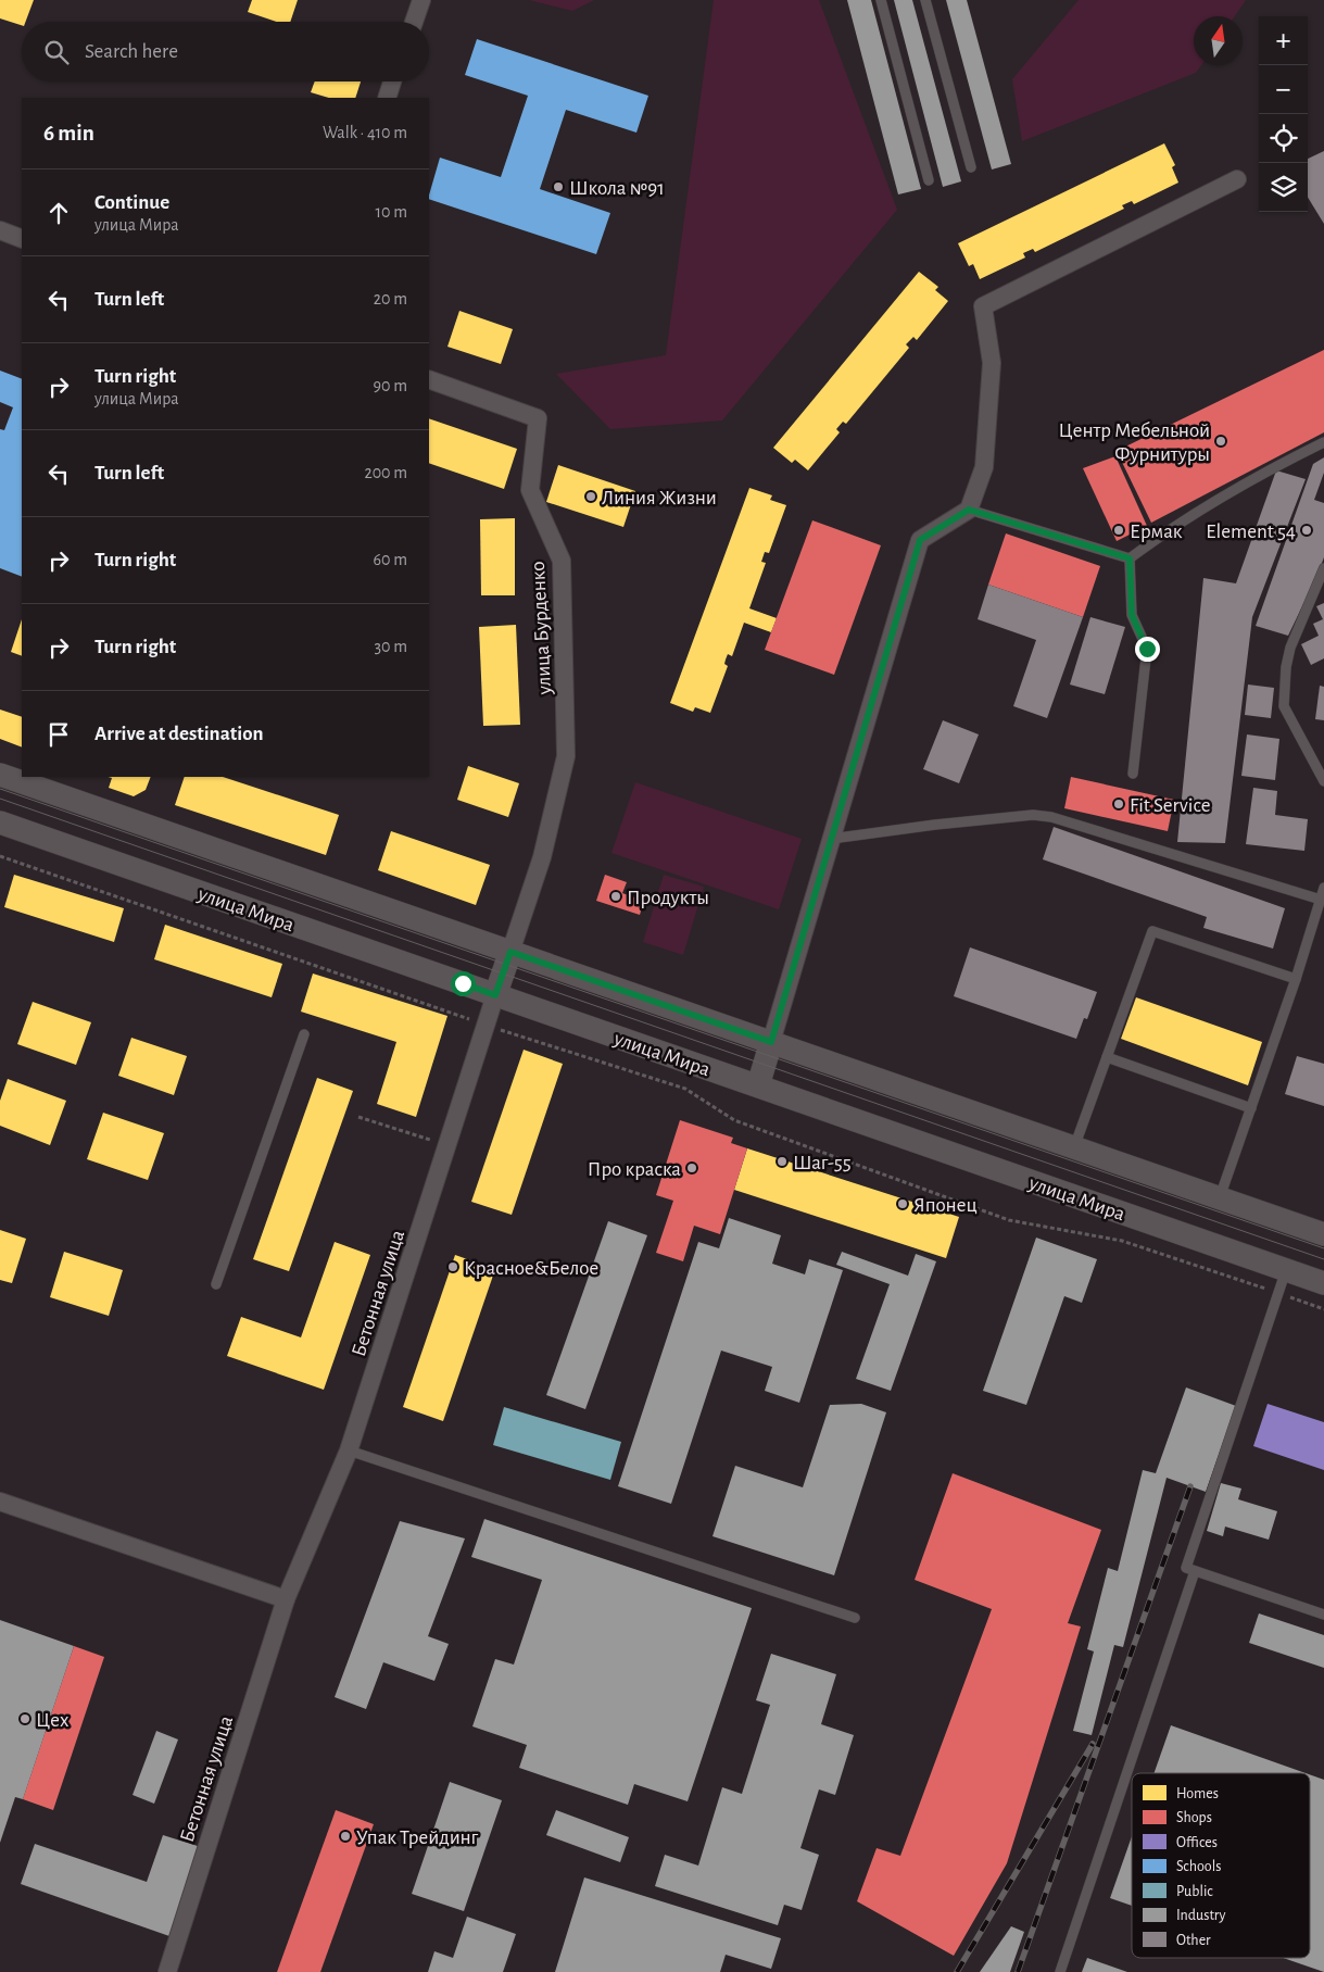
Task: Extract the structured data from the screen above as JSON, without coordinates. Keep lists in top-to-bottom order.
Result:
{
  "streets": {
    "street": ["улица Бурденко", "улица Мира", "Бетонная улица"]
  },
  "crossings": [
    ["улица Мира", "Бетонная улица"]
  ],
  "places": [
    "Школа №91",
    "Центр Мебельной Фурнитуры",
    "Линия Жизни",
    "Ермак",
    "Element 54",
    "Fit Service",
    "Продукты",
    "Шаг-55",
    "Про краска",
    "Японец",
    "Красное&Белое",
    "Цех",
    "Упак Трейдинг"
  ],
  "legend": [
    "Homes",
    "Shops",
    "Offices",
    "Schools",
    "Public",
    "Industry",
    "Other"
  ],
  "north": "top",
  "page": {
    "map_buttons": ["+", "−"],
    "search": "Search here",
    "heading": ["6 min", "Walk · 410 m"],
    "list": [
      ["Continue", "улица Мира", "10 m"],
      ["Turn left", "20 m"],
      ["Turn right", "улица Мира", "90 m"],
      ["Turn left", "200 m"],
      ["Turn right", "60 m"],
      ["Turn right", "30 m"],
      "Arrive at destination"
    ]
  }
}
